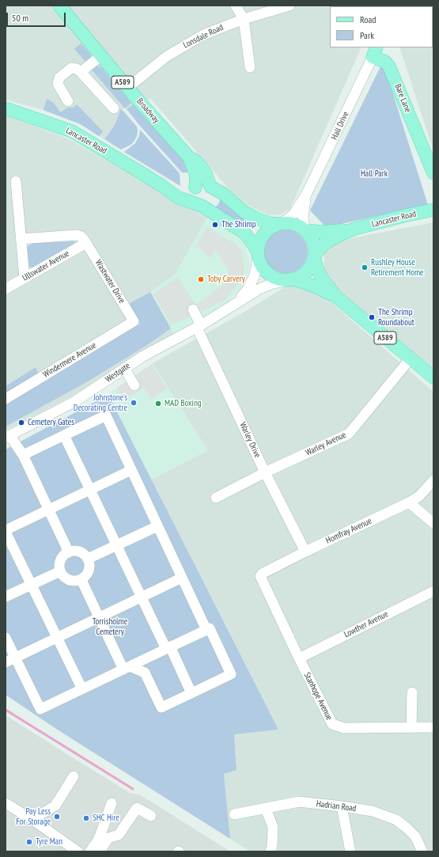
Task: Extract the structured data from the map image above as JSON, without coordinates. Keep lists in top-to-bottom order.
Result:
{
  "streets": {
    "main road": [
      "A589",
      "Bare Lane",
      "Broadway",
      "Lancaster Road"
    ],
    "street": [
      "Lonsdale Road",
      "Hall Drive",
      "Ullswater Avenue",
      "Wastwater Drive",
      "Windermere Avenue",
      "Westgate",
      "Warley Drive",
      "Warley Avenue",
      "Homfray Avenue",
      "Lowther Avenue",
      "Stanhope Avenue",
      "Hadrian Road"
    ]
  },
  "crossings": [
    ["Lonsdale Road", "Broadway"],
    ["A589", "Broadway"],
    ["A589", "Hall Drive"],
    ["A589", "Lancaster Road"],
    ["A589", "Westgate"],
    ["A589", "Warley Avenue"],
    ["Bare Lane", "Hall Drive"],
    ["Broadway", "Lancaster Road"],
    ["Hall Drive", "Lancaster Road"],
    ["Hall Drive", "Westgate"],
    ["Lancaster Road", "Westgate"],
    ["Ullswater Avenue", "Wastwater Drive"],
    ["Wastwater Drive", "Windermere Avenue"],
    ["Westgate", "Warley Drive"],
    ["Warley Drive", "Warley Avenue"],
    ["Warley Drive", "Homfray Avenue"],
    ["Homfray Avenue", "Stanhope Avenue"],
    ["Lowther Avenue", "Stanhope Avenue"]
  ],
  "parks": ["Hall Park", "Torrisholme Cemetery"],
  "places": [
    "The Shrimp",
    "Rushley House Retirement Home",
    "Toby Carvery",
    "The Shrimp Roundabout",
    "Johnstone's Decorating Centre",
    "MAD Boxing",
    "Cemetery Gates",
    "Pay Less For Storage",
    "SHC Hire",
    "Tyre Man"
  ],
  "legend": ["Road", "Park"],
  "scale_bar": "50 m"
}
